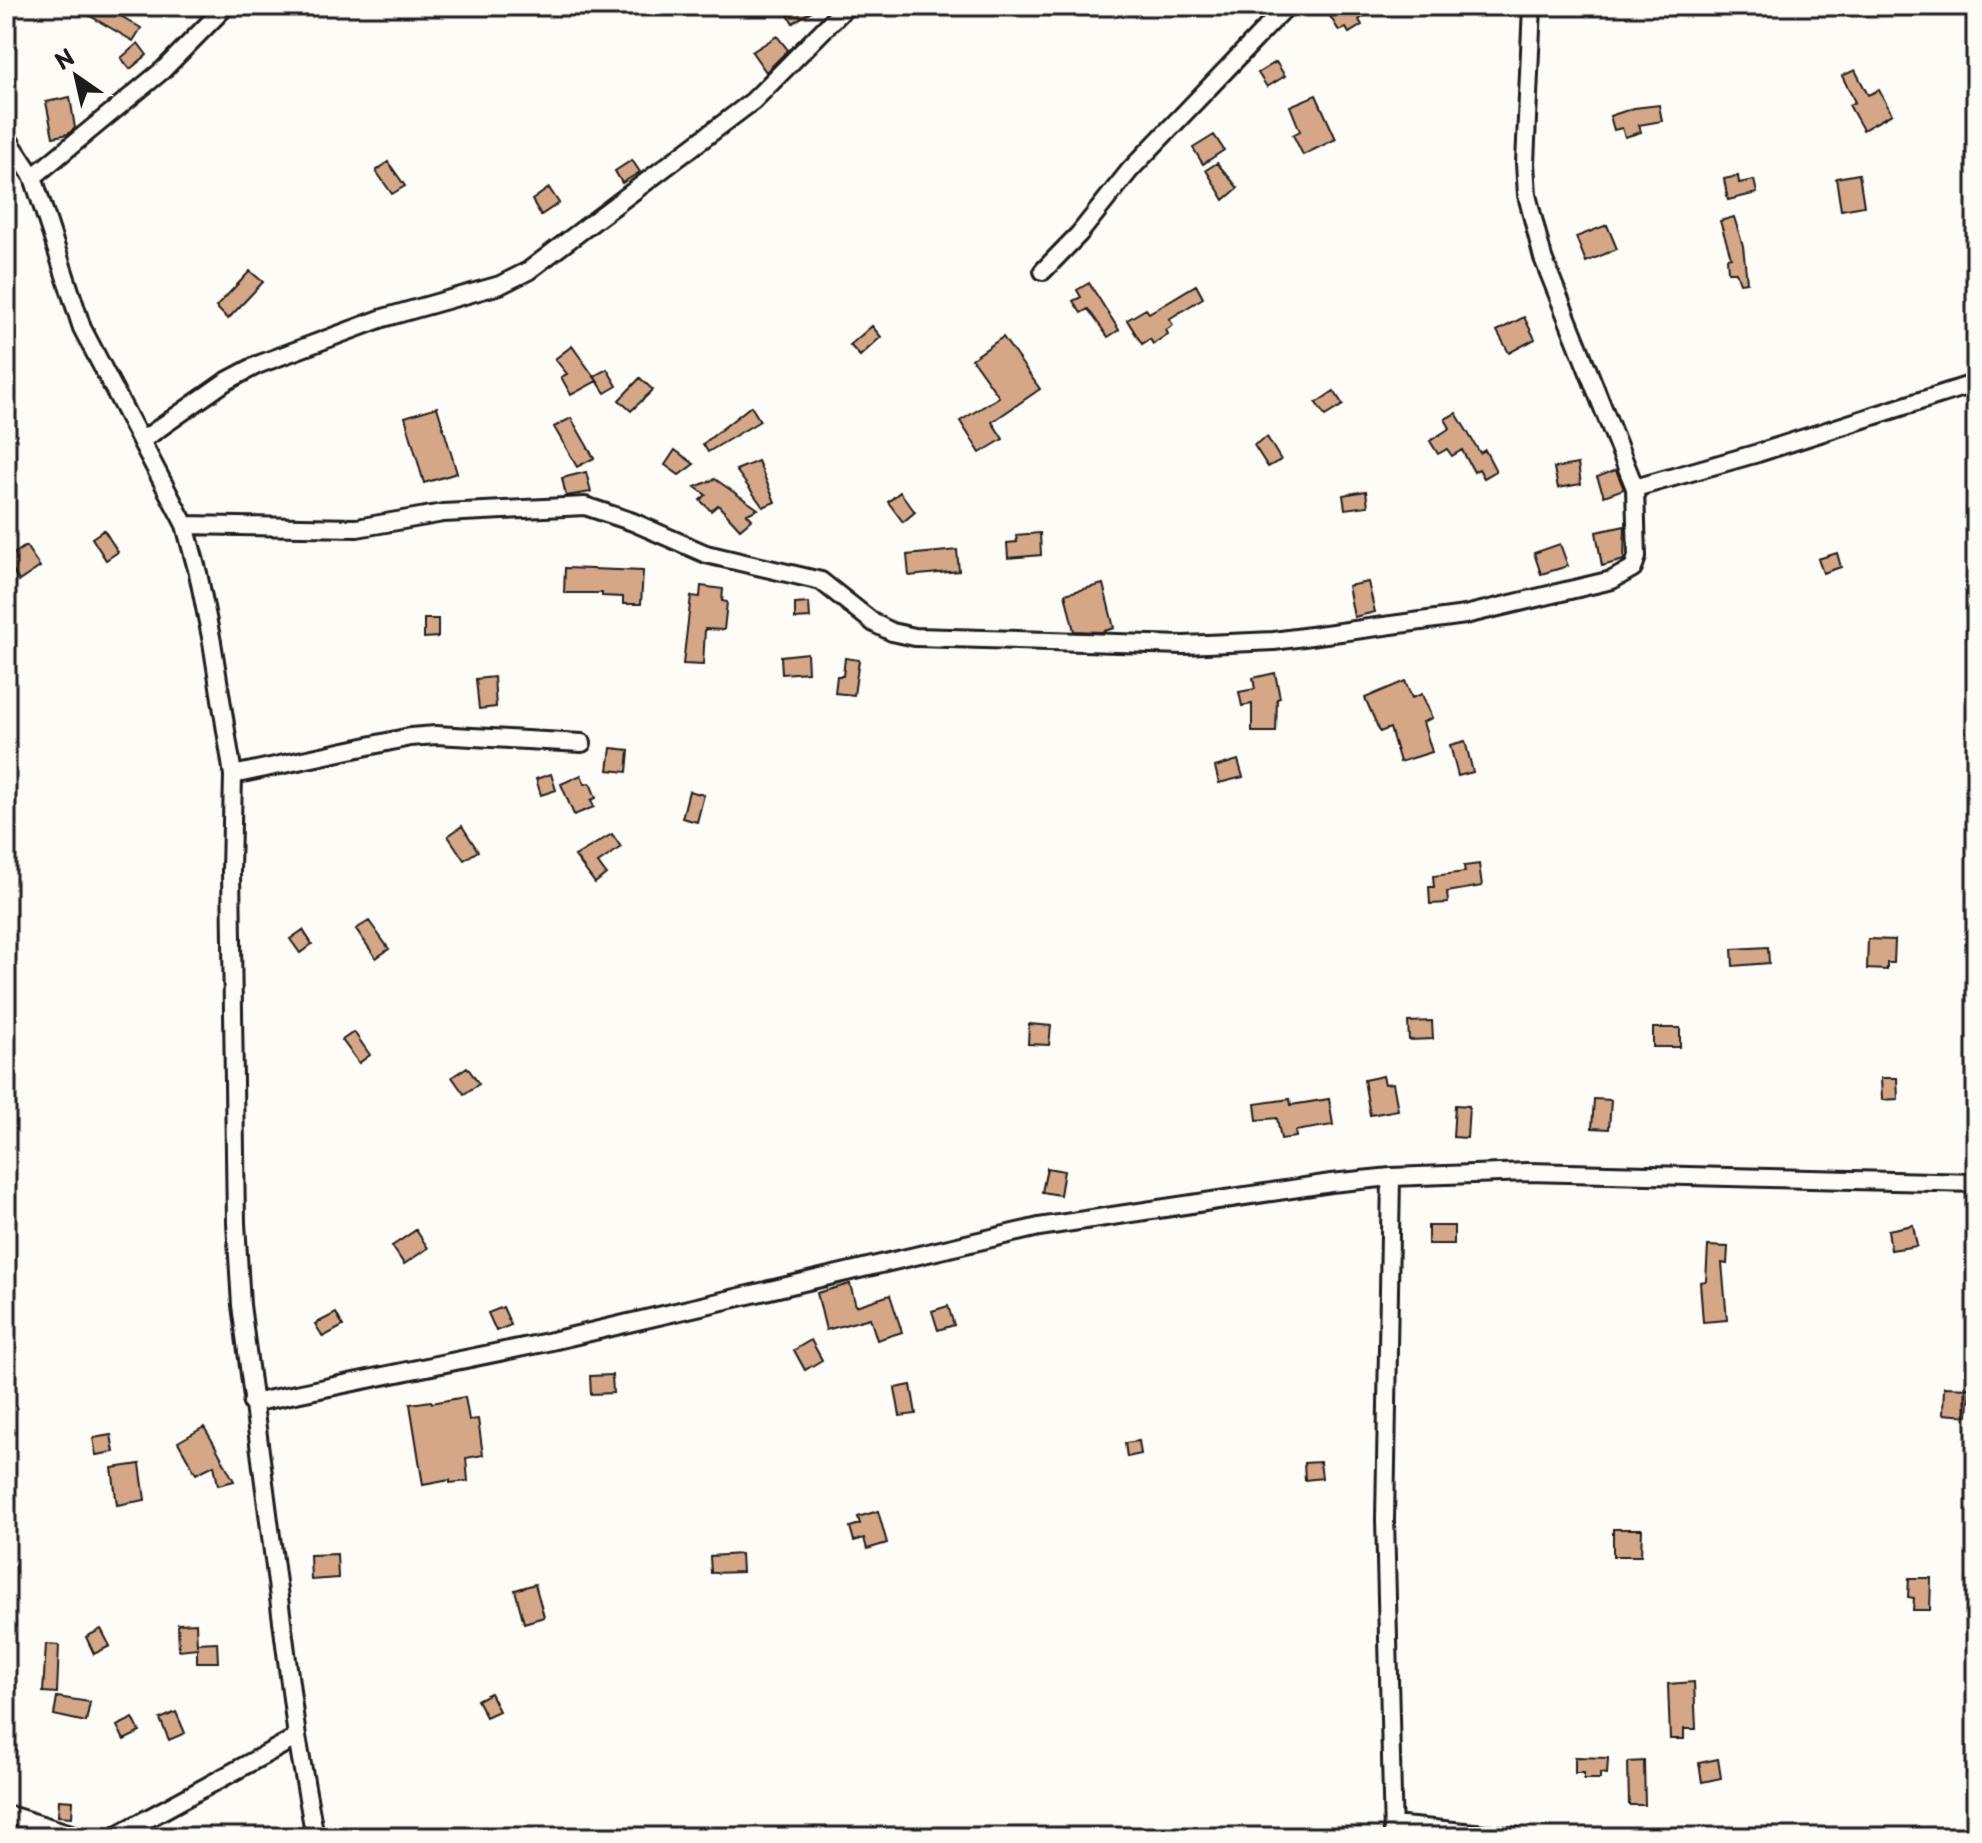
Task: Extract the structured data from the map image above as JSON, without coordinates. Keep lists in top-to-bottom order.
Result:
{
  "north": "top left"
}
